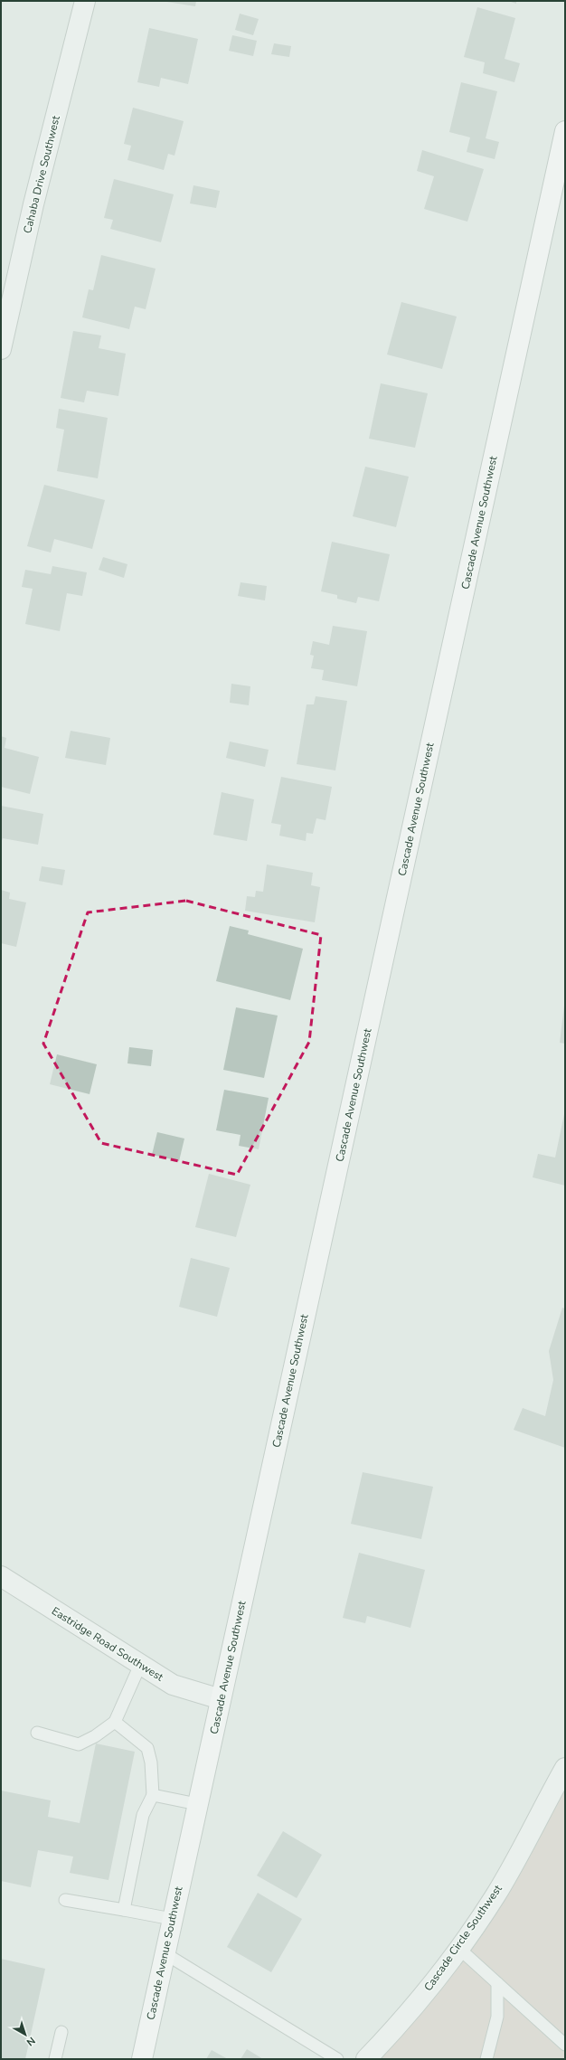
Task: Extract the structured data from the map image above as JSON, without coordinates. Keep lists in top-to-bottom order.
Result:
{
  "streets": {
    "main road": ["Cascade Avenue Southwest"],
    "street": ["Cahaba Drive Southwest", "Eastridge Road Southwest", "Cascade Circle Southwest"]
  },
  "crossings": [
    ["Cascade Avenue Southwest", "Eastridge Road Southwest"]
  ],
  "north": "bottom right"
}
